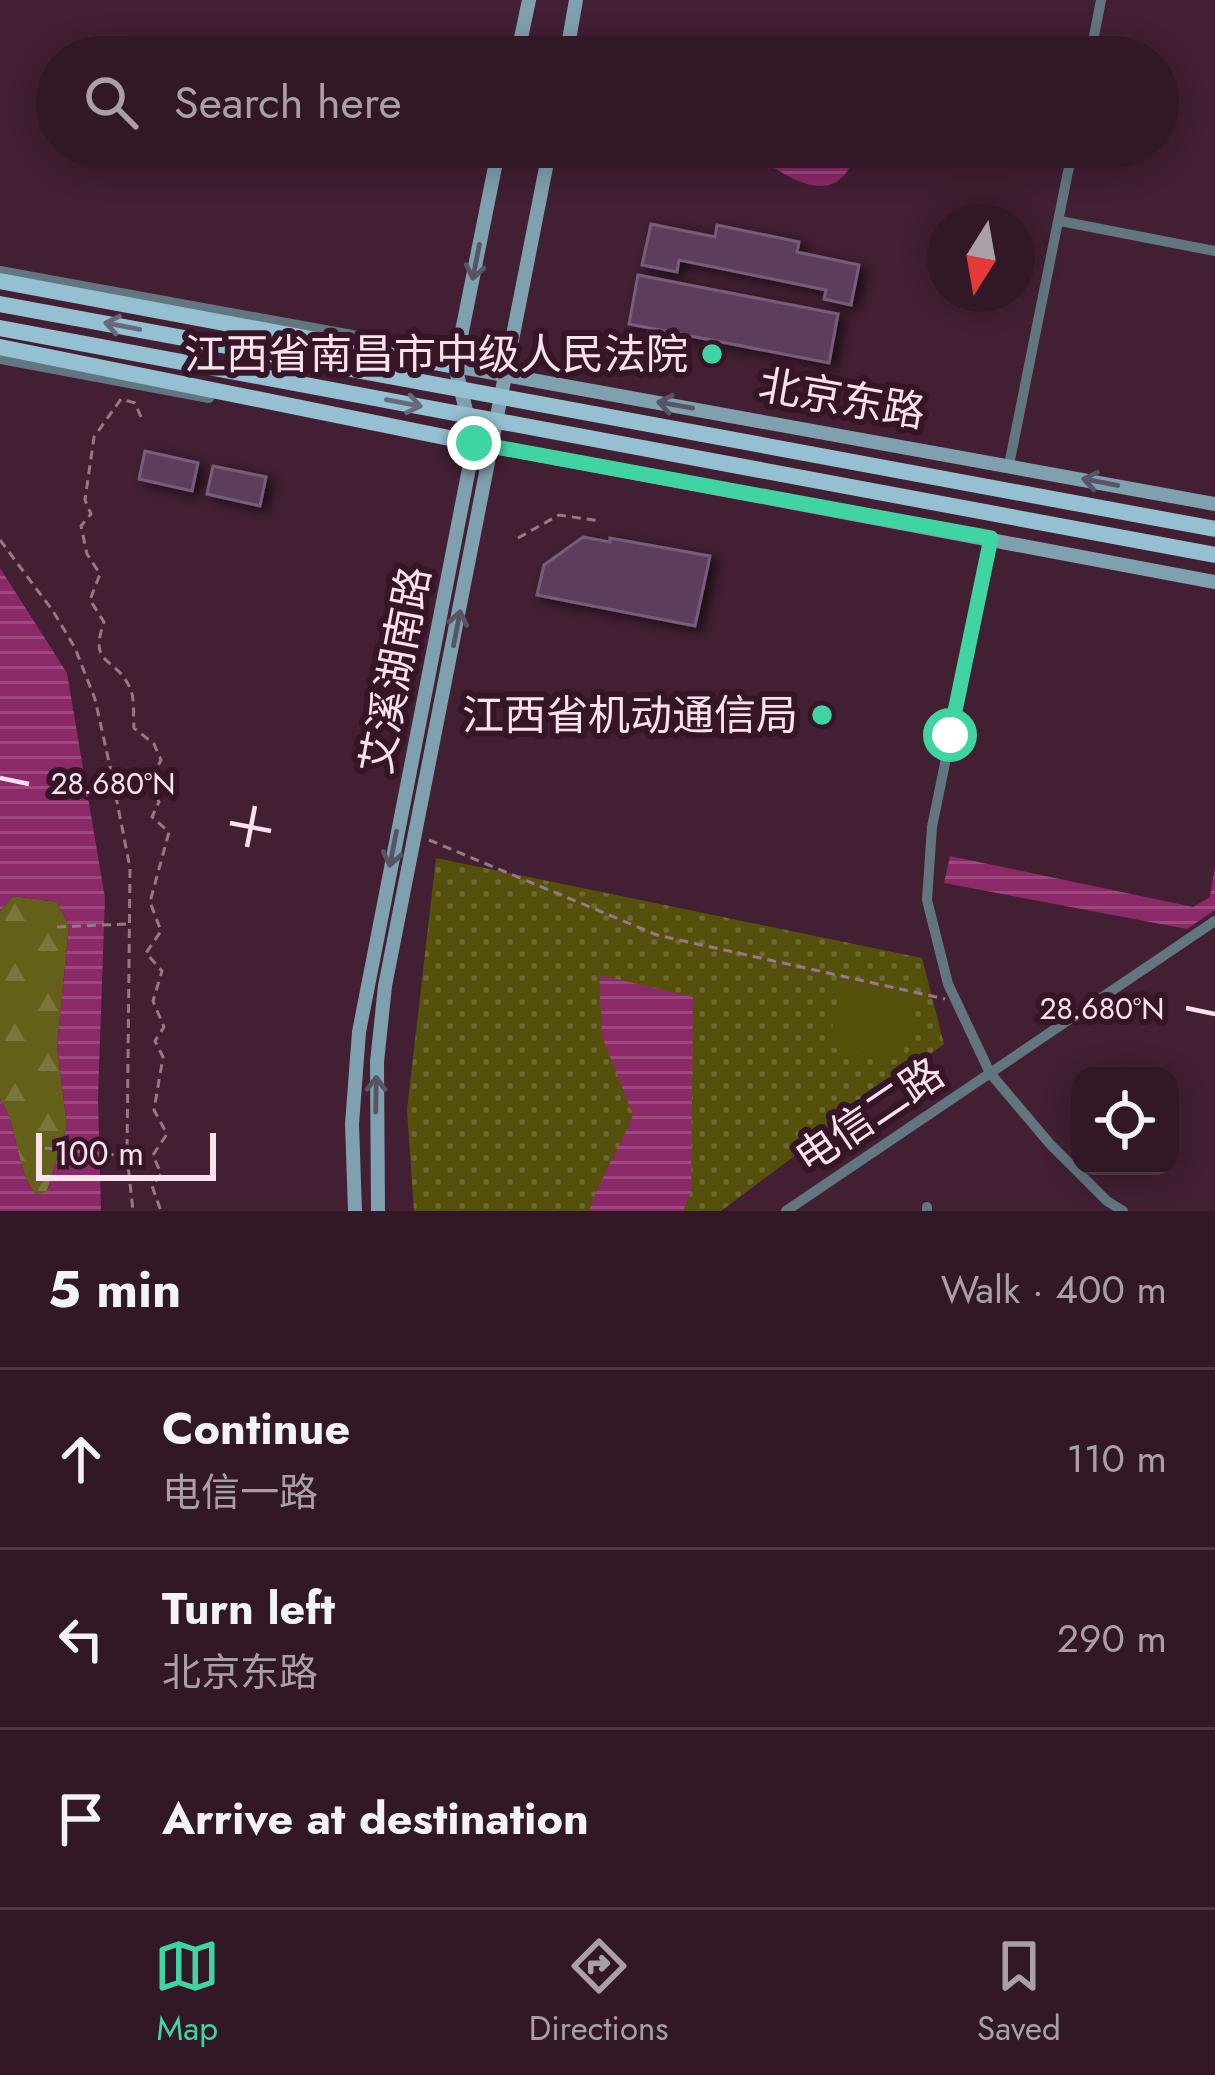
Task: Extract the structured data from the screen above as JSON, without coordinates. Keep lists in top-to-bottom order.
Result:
{
  "streets": {
    "main road": ["北京东路", "艾溪湖南路"],
    "street": ["电信二路"]
  },
  "crossings": [
    ["北京东路", "艾溪湖南路"]
  ],
  "places": ["江西省南昌市中级人民法院", "江西省机动通信局"],
  "scale_bar": "100 m",
  "north": "bottom",
  "page": {
    "search": "Search here",
    "scale": "100 m",
    "heading": ["5 min", "Walk · 400 m"],
    "list": [
      ["Continue", "电信一路", "110 m"],
      ["Turn left", "北京东路", "290 m"],
      "Arrive at destination"
    ],
    "nav": ["Map", "Directions", "Saved"]
  },
  "coordinates": ["28.680°N"]
}
